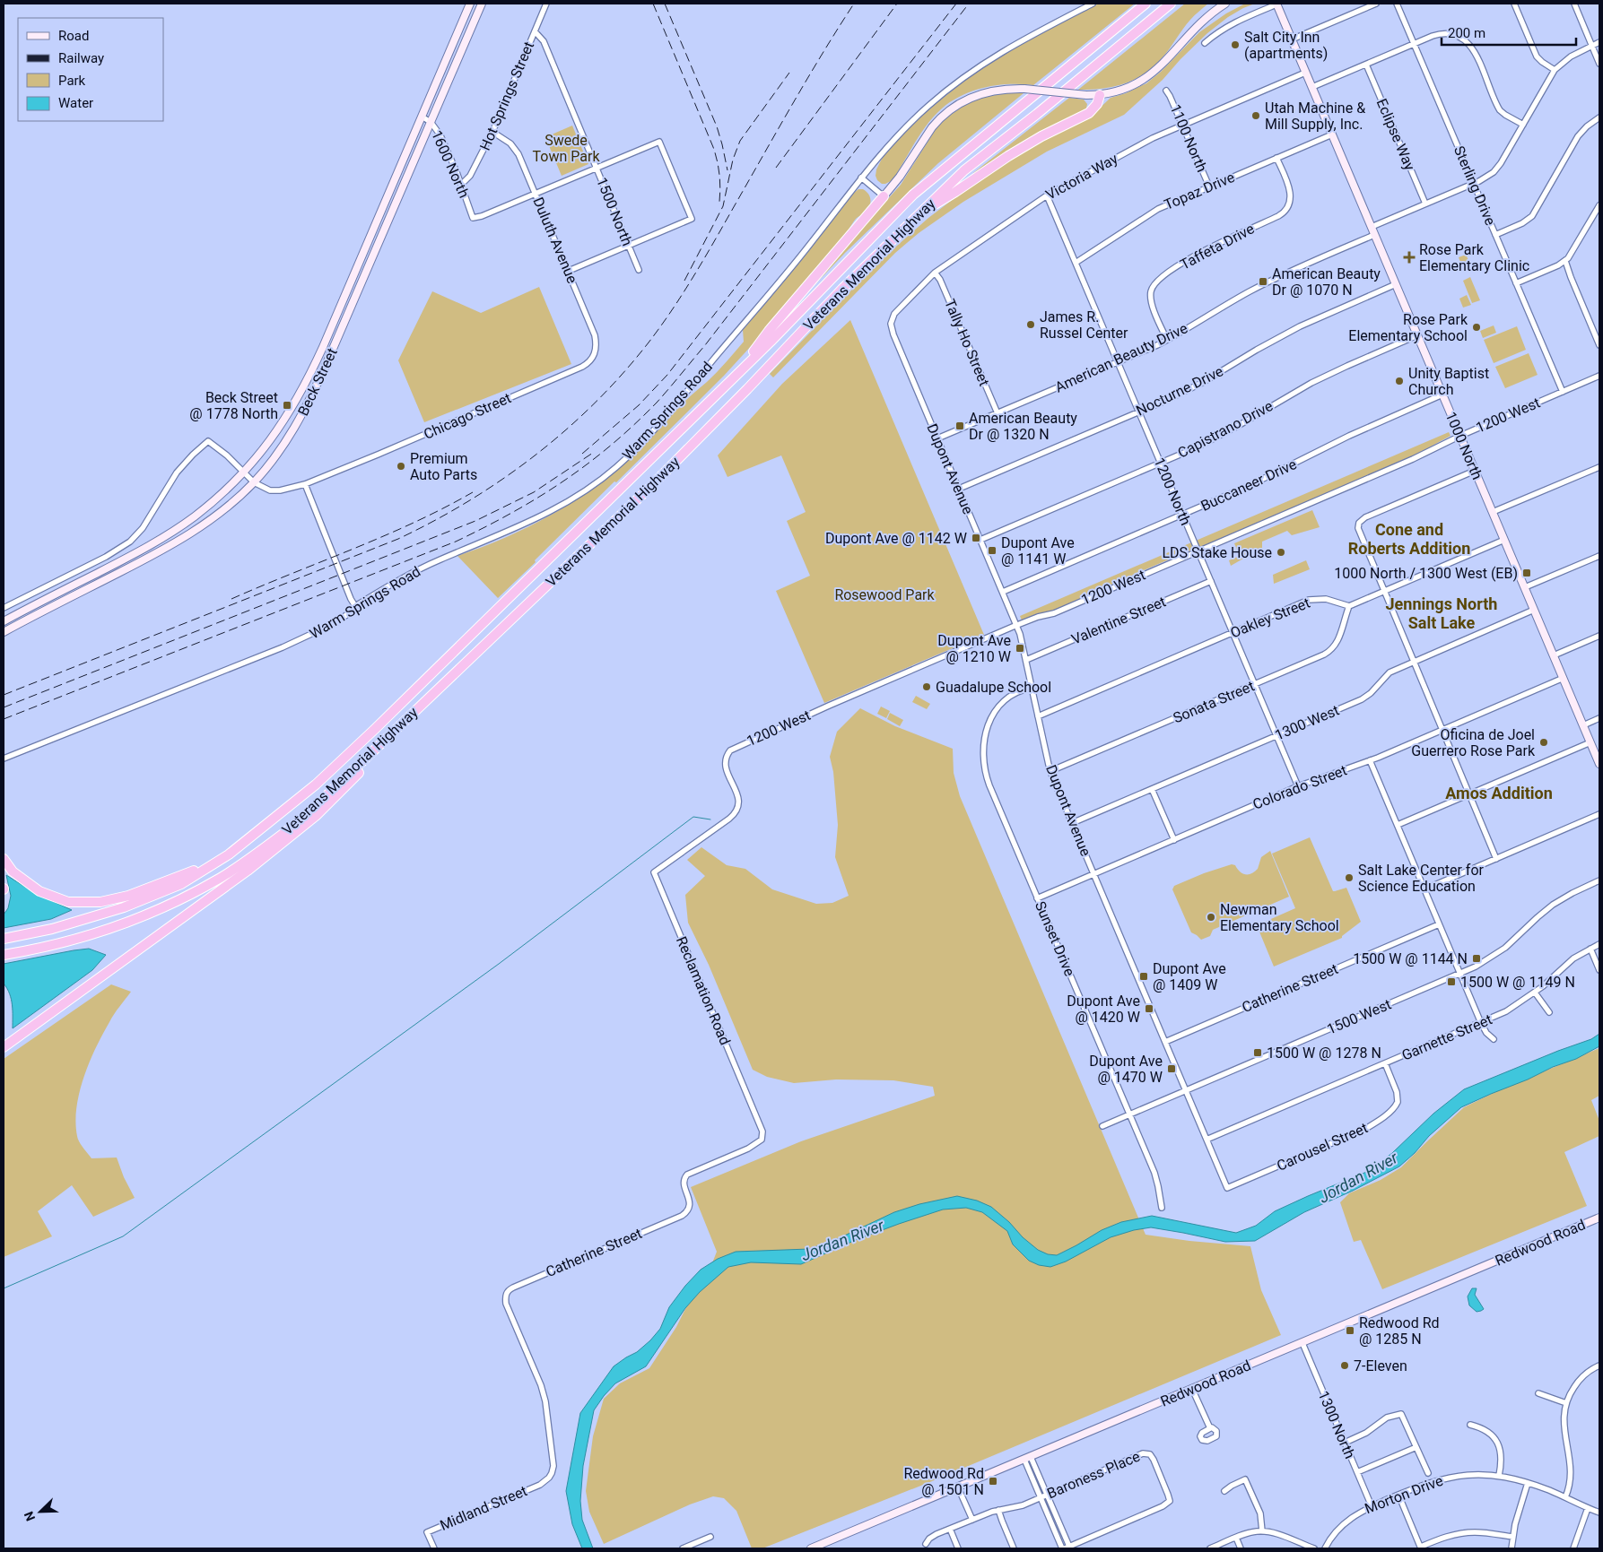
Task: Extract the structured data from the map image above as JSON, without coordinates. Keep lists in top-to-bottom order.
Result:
{
  "streets": {
    "highway": ["Veterans Memorial Highway"],
    "main road": ["Beck Street", "1000 North", "Redwood Road"],
    "street": [
      "Hot Springs Street",
      "Eclipse Way",
      "1100 North",
      "1600 North",
      "Victoria Way",
      "Sterling Drive",
      "Topaz Drive",
      "1500 North",
      "Duluth Avenue",
      "Taffeta Drive",
      "Tally Ho Street",
      "American Beauty Drive",
      "Nocturne Drive",
      "Warm Springs Road",
      "1200 West",
      "Chicago Street",
      "Capistrano Drive",
      "Dupont Avenue",
      "Buccaneer Drive",
      "1200 North",
      "Oakley Street",
      "Valentine Street",
      "Sonata Street",
      "1300 West",
      "Colorado Street",
      "Sunset Drive",
      "Catherine Street",
      "Reclamation Road",
      "1500 West",
      "Garnette Street",
      "Carousel Street",
      "1300 North",
      "Baroness Place",
      "Morton Drive",
      "Midland Street"
    ]
  },
  "crossings": [
    ["Hot Springs Street", "1600 North"],
    ["Hot Springs Street", "1500 North"],
    ["Hot Springs Street", "Duluth Avenue"],
    ["1100 North", "Victoria Way"],
    ["1100 North", "Topaz Drive"],
    ["1600 North", "Duluth Avenue"],
    ["1600 North", "Beck Street"],
    ["Victoria Way", "Tally Ho Street"],
    ["Victoria Way", "1000 North"],
    ["Victoria Way", "Dupont Avenue"],
    ["Victoria Way", "1200 North"],
    ["Sterling Drive", "1200 West"],
    ["Topaz Drive", "Taffeta Drive"],
    ["Topaz Drive", "1000 North"],
    ["Topaz Drive", "1200 North"],
    ["Duluth Avenue", "Chicago Street"],
    ["Taffeta Drive", "American Beauty Drive"],
    ["Tally Ho Street", "American Beauty Drive"],
    ["American Beauty Drive", "1000 North"],
    ["American Beauty Drive", "Dupont Avenue"],
    ["American Beauty Drive", "1200 North"],
    ["Beck Street", "Chicago Street"],
    ["Nocturne Drive", "1000 North"],
    ["Nocturne Drive", "Dupont Avenue"],
    ["Nocturne Drive", "1200 North"],
    ["1200 West", "1000 North"],
    ["1200 West", "Dupont Avenue"],
    ["1200 West", "1200 North"],
    ["1200 West", "Reclamation Road"],
    ["Capistrano Drive", "1000 North"],
    ["Capistrano Drive", "Dupont Avenue"],
    ["Capistrano Drive", "1200 North"],
    ["1000 North", "Buccaneer Drive"],
    ["1000 North", "1300 West"],
    ["1000 North", "Colorado Street"],
    ["Dupont Avenue", "Buccaneer Drive"],
    ["Dupont Avenue", "Oakley Street"],
    ["Dupont Avenue", "Valentine Street"],
    ["Dupont Avenue", "Sonata Street"],
    ["Dupont Avenue", "1300 West"],
    ["Dupont Avenue", "Colorado Street"],
    ["Dupont Avenue", "Sunset Drive"],
    ["Dupont Avenue", "Catherine Street"],
    ["Dupont Avenue", "1500 West"],
    ["Dupont Avenue", "Garnette Street"],
    ["Dupont Avenue", "Carousel Street"],
    ["Buccaneer Drive", "1200 North"],
    ["1200 North", "Oakley Street"],
    ["1200 North", "Valentine Street"],
    ["1200 North", "Sonata Street"],
    ["1200 North", "1300 West"],
    ["1200 North", "Colorado Street"],
    ["Oakley Street", "Sonata Street"],
    ["Colorado Street", "Sunset Drive"],
    ["Sunset Drive", "1500 West"],
    ["Catherine Street", "Reclamation Road"],
    ["Catherine Street", "Midland Street"],
    ["Garnette Street", "Carousel Street"],
    ["Redwood Road", "1300 North"],
    ["1300 North", "Morton Drive"]
  ],
  "districts": ["Cone and Roberts Addition", "Jennings North Salt Lake", "Amos Addition"],
  "water": ["Jordan River"],
  "parks": ["Swede Town Park", "Rosewood Park"],
  "places": {
    "other": [
      "Salt City Inn (apartments)",
      "Utah Machine & Mill Supply, Inc.",
      "James R. Russel Center",
      "Rose Park Elementary School",
      "Unity Baptist Church",
      "Premium Auto Parts",
      "LDS Stake House",
      "Guadalupe School",
      "Oficina de Joel Guerrero Rose Park",
      "Salt Lake Center for Science Education",
      "Newman Elementary School",
      "7-Eleven"
    ],
    "health": ["Rose Park Elementary Clinic"],
    "transit": [
      "American Beauty Dr @ 1070 N",
      "Beck Street @ 1778 North",
      "American Beauty Dr @ 1320 N",
      "Dupont Ave @ 1142 W",
      "Dupont Ave @ 1141 W",
      "1000 North / 1300 West (EB)",
      "Dupont Ave @ 1210 W",
      "1500 W @ 1144 N",
      "Dupont Ave @ 1409 W",
      "1500 W @ 1149 N",
      "Dupont Ave @ 1420 W",
      "1500 W @ 1278 N",
      "Dupont Ave @ 1470 W",
      "Redwood Rd @ 1285 N",
      "Redwood Rd @ 1501 N"
    ]
  },
  "legend": [
    "Road",
    "Railway",
    "Park",
    "Water"
  ],
  "scale_bar": "200 m",
  "north": "bottom left"
}
